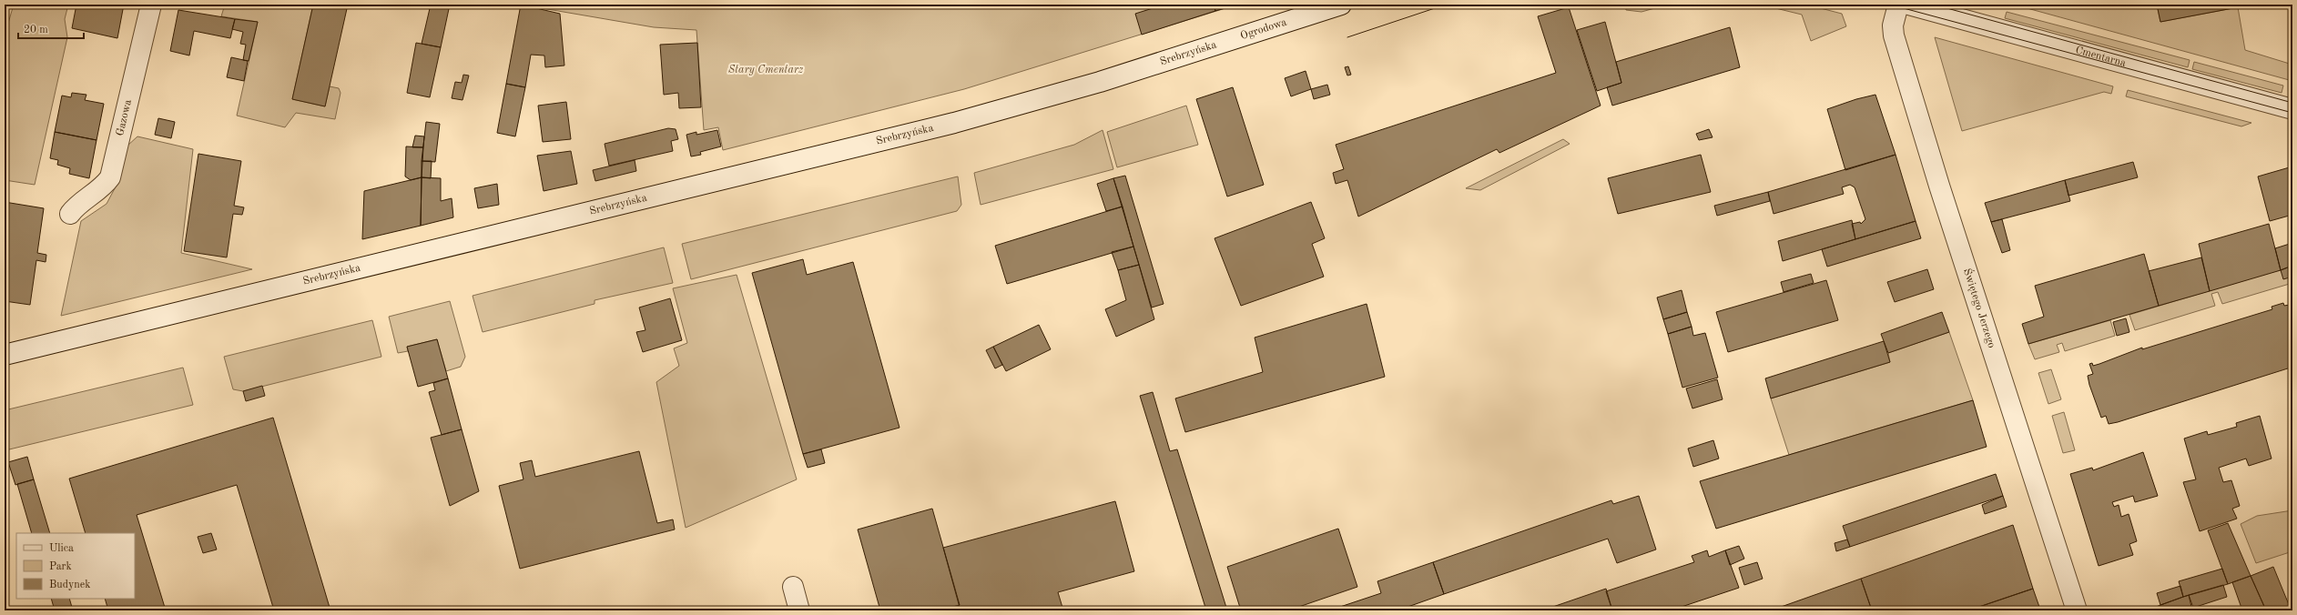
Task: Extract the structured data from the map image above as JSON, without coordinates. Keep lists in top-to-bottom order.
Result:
{
  "streets": {
    "main road": [
      "Ogrodowa",
      "Srebrzyńska",
      "Cmentarna",
      "Gazowa",
      "Świętego Jerzego"
    ]
  },
  "crossings": [
    ["Ogrodowa", "Srebrzyńska"]
  ],
  "parks": ["Stary Cmentarz"],
  "legend": ["Ulica", "Park", "Budynek"],
  "scale_bar": "20 m"
}
